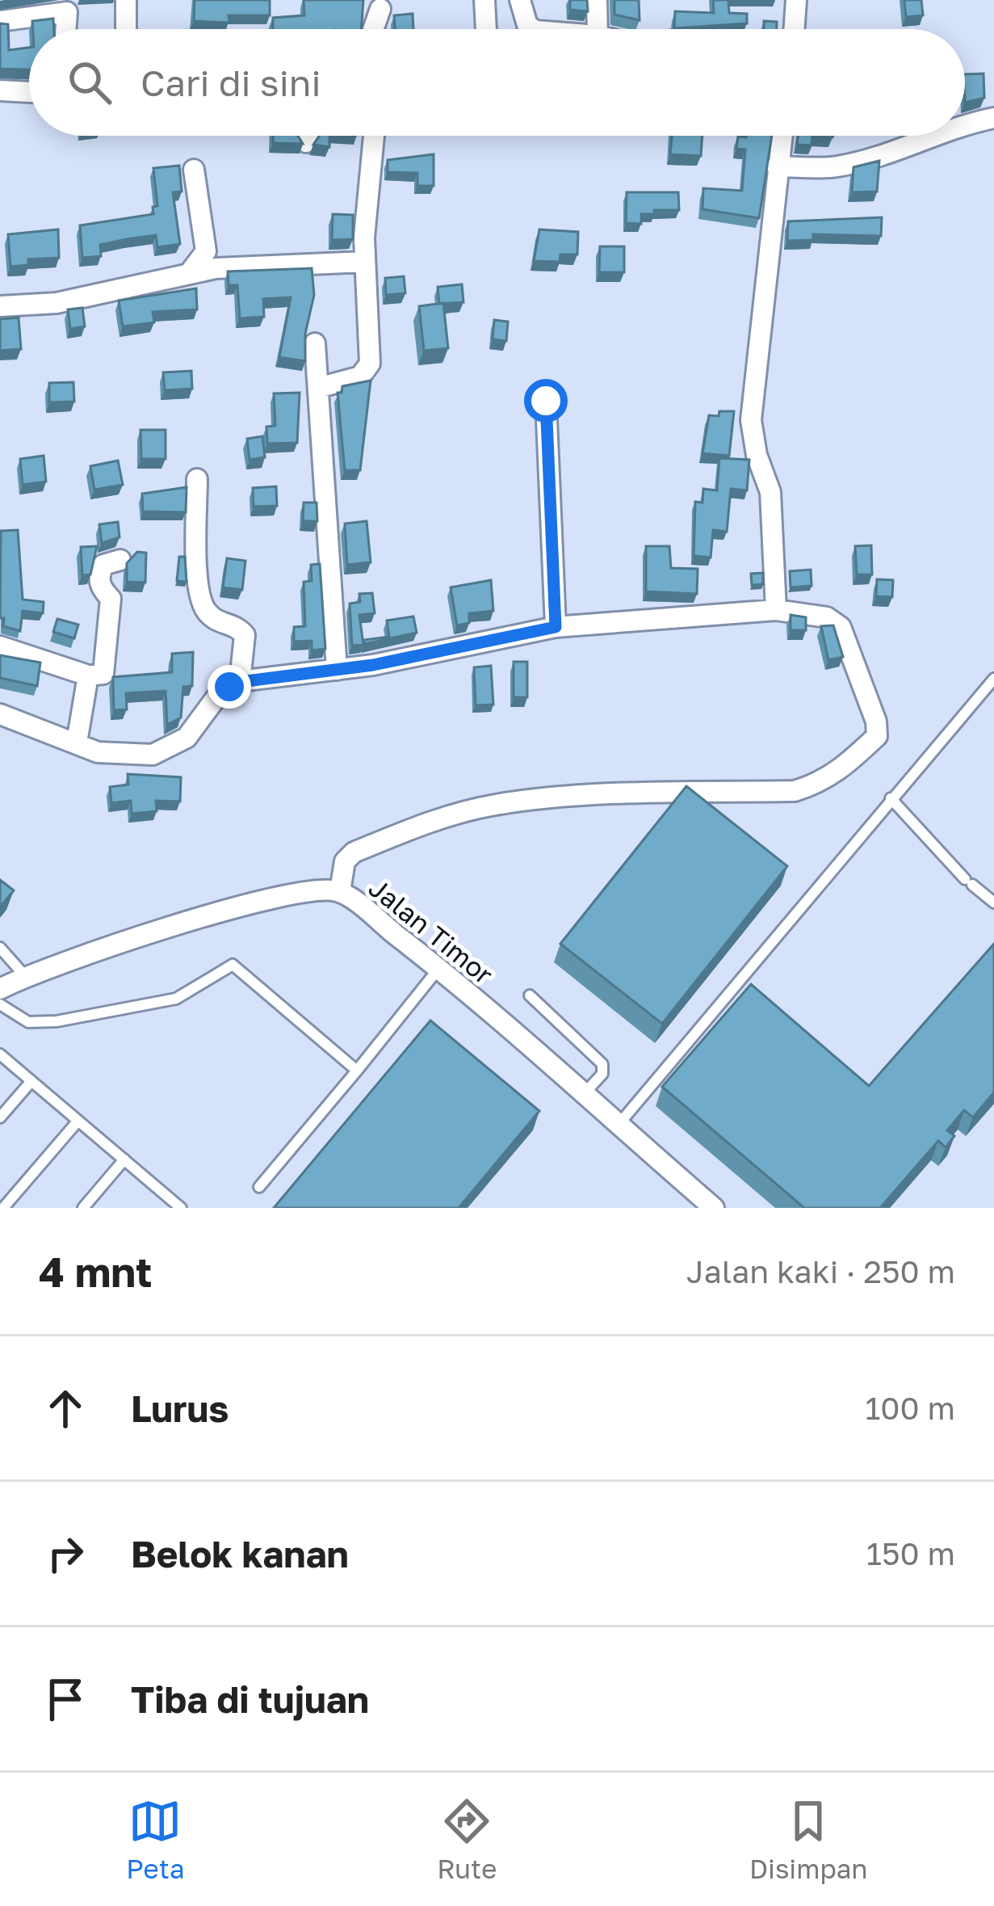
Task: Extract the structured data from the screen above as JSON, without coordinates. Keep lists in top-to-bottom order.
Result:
{
  "streets": {
    "street": ["Jalan Timor"]
  },
  "page": {
    "search": "Cari di sini",
    "heading": ["4 mnt", "Jalan kaki · 250 m"],
    "list": [
      ["Lurus", "100 m"],
      ["Belok kanan", "150 m"],
      "Tiba di tujuan"
    ],
    "nav": ["Peta", "Rute", "Disimpan"]
  }
}
